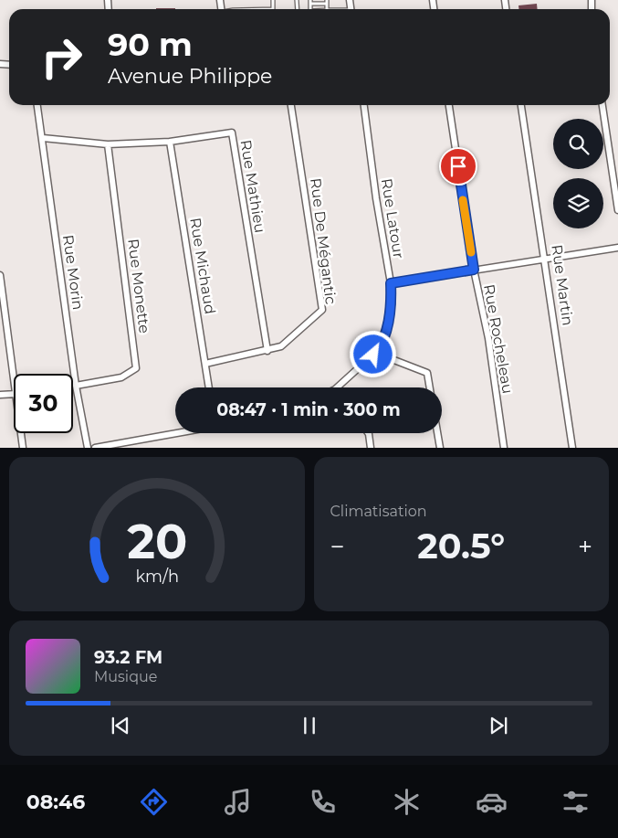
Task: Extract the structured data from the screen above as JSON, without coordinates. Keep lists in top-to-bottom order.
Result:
{
  "streets": {
    "street": [
      "Rue Mathieu",
      "Rue Latour",
      "Rue De Mégantic",
      "Rue Michaud",
      "Rue Morin",
      "Rue Martin",
      "Rue Monette",
      "Rue Rocheleau"
    ]
  },
  "crossings": [
    ["Rue Mathieu", "Rue De Mégantic"],
    ["Rue Mathieu", "Rue Michaud"],
    ["Rue Mathieu", "Rue Morin"],
    ["Rue Mathieu", "Rue Monette"],
    ["Rue De Mégantic", "Rue Michaud"],
    ["Rue Morin", "Rue Monette"]
  ],
  "page": {
    "turn": ["90 m", "Avenue Philippe"],
    "limit": "30",
    "trip": "08:47 · 1 min · 300 m",
    "tile": "Climatisation",
    "heat": ["−", "20.5°", "+"],
    "song": ["93.2 FM", "Musique"],
    "tabs": "08:46",
    "gauge": ["20", "km/h"]
  }
}
